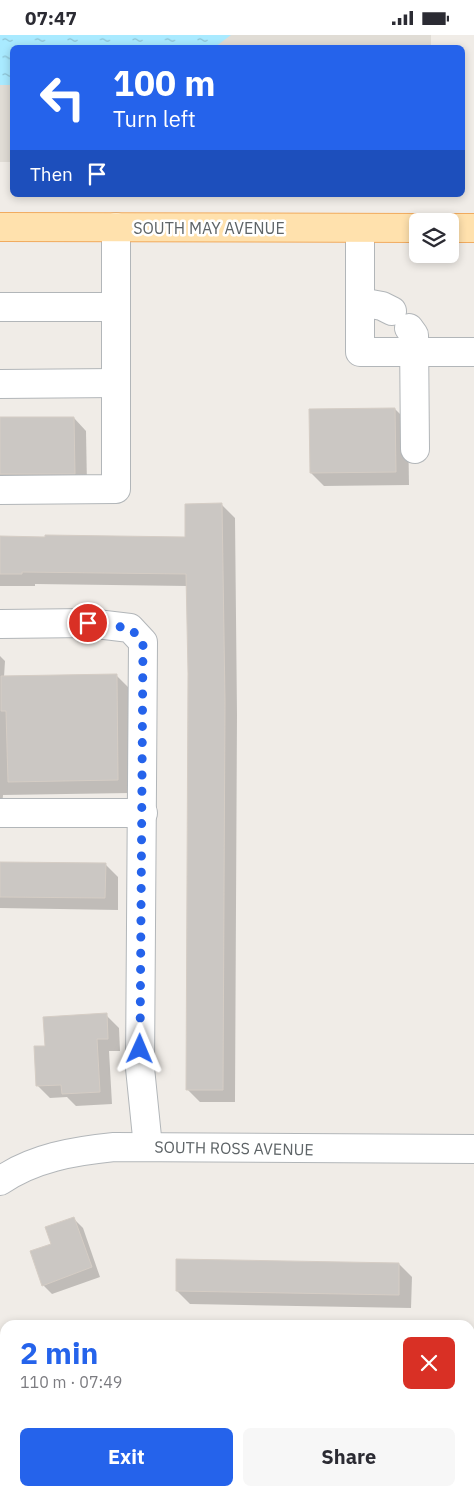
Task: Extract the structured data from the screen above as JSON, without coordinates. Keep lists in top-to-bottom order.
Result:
{
  "streets": {
    "main road": ["SOUTH MAY AVENUE"],
    "street": ["SOUTH ROSS AVENUE"]
  },
  "page": {
    "status": "07:47",
    "turn": ["100 m", "Turn left"],
    "then": "Then",
    "heading": ["2 min", "110 m · 07:49"],
    "buttons": ["Exit", "Share"]
  }
}
